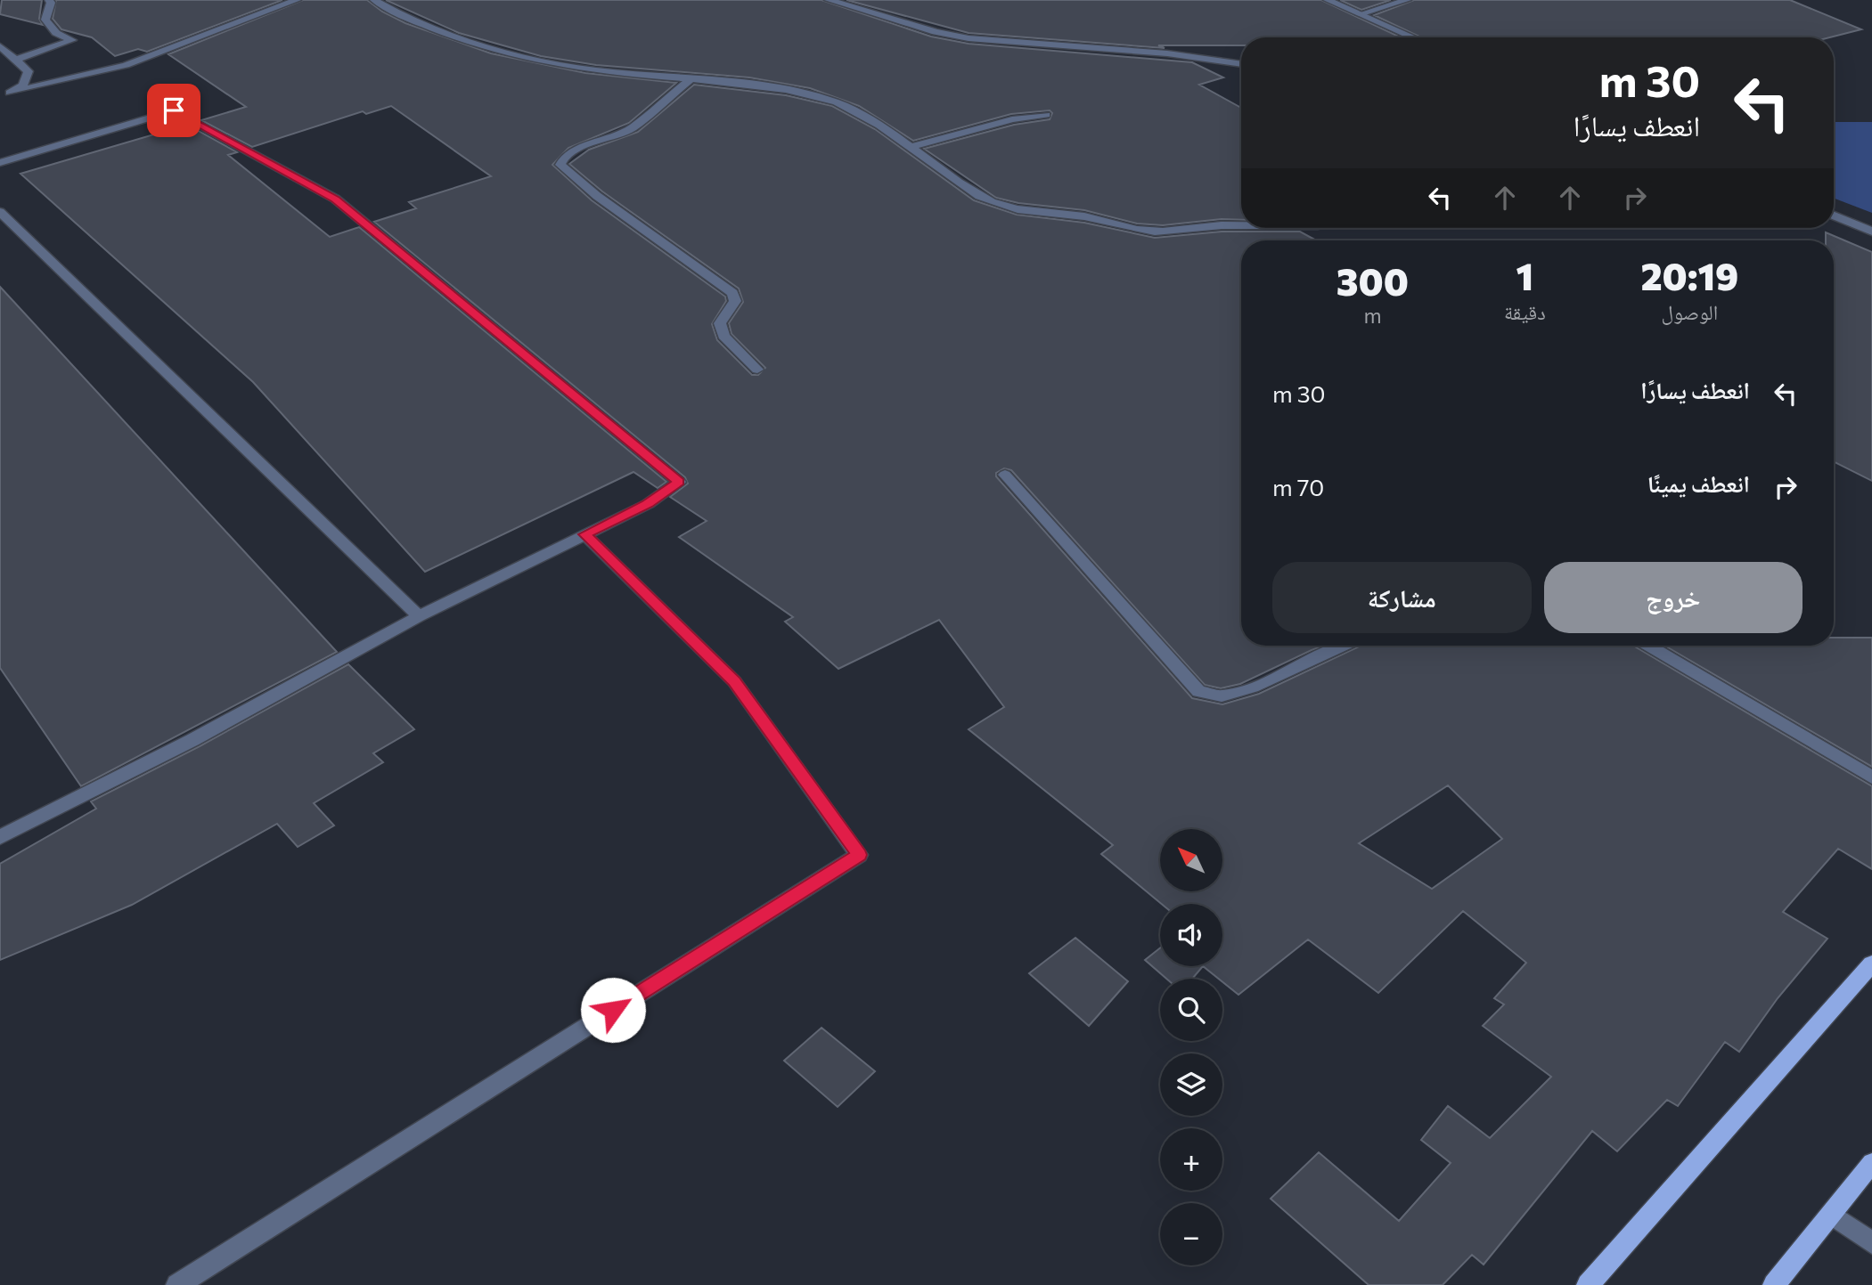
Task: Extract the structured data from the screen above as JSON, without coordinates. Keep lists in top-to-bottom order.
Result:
{
  "north": "top left",
  "page": {
    "turn": ["30 m", "انعطف يسارًا"],
    "eta": [
      "20:19",
      "الوصول",
      "1",
      "دقيقة",
      "300",
      "m"
    ],
    "list": [
      {
        "name": "انعطف يسارًا",
        "value": "30 m"
      },
      {
        "name": "انعطف يمينًا",
        "value": "70 m"
      }
    ],
    "buttons": ["خروج", "مشاركة"],
    "map_buttons": ["+", "−"]
  }
}
